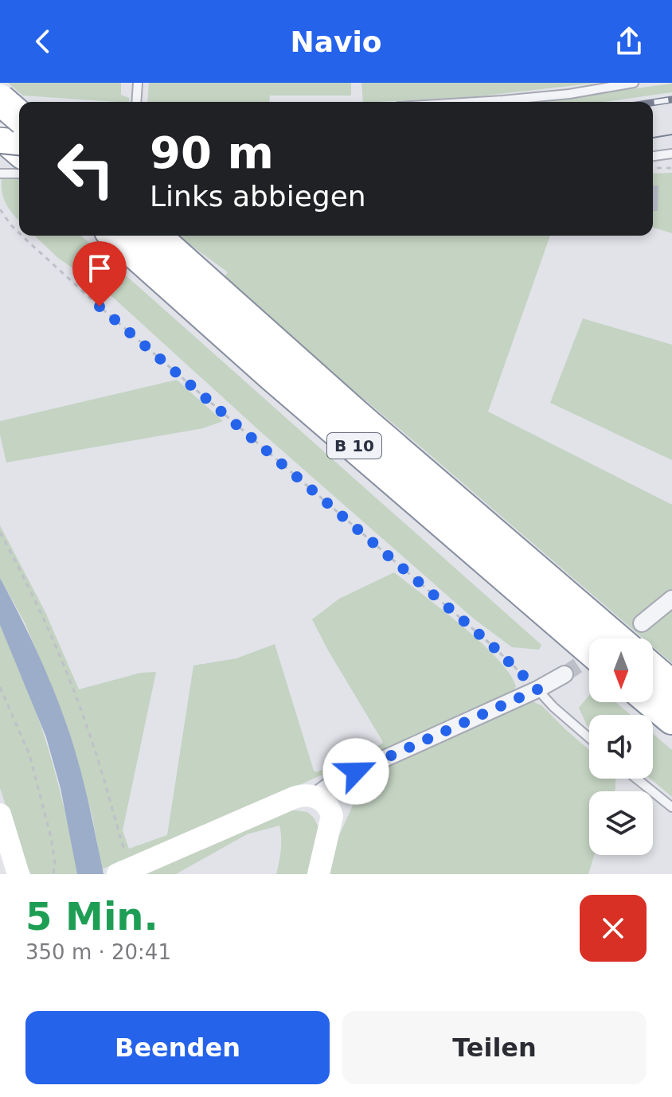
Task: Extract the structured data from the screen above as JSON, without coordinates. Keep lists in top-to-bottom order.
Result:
{
  "streets": {
    "highway": ["B 10"]
  },
  "north": "bottom",
  "page": {
    "header": "Navio",
    "turn": ["90 m", "Links abbiegen"],
    "heading": ["5 Min.", "350 m · 20:41"],
    "buttons": ["Beenden", "Teilen"]
  }
}
